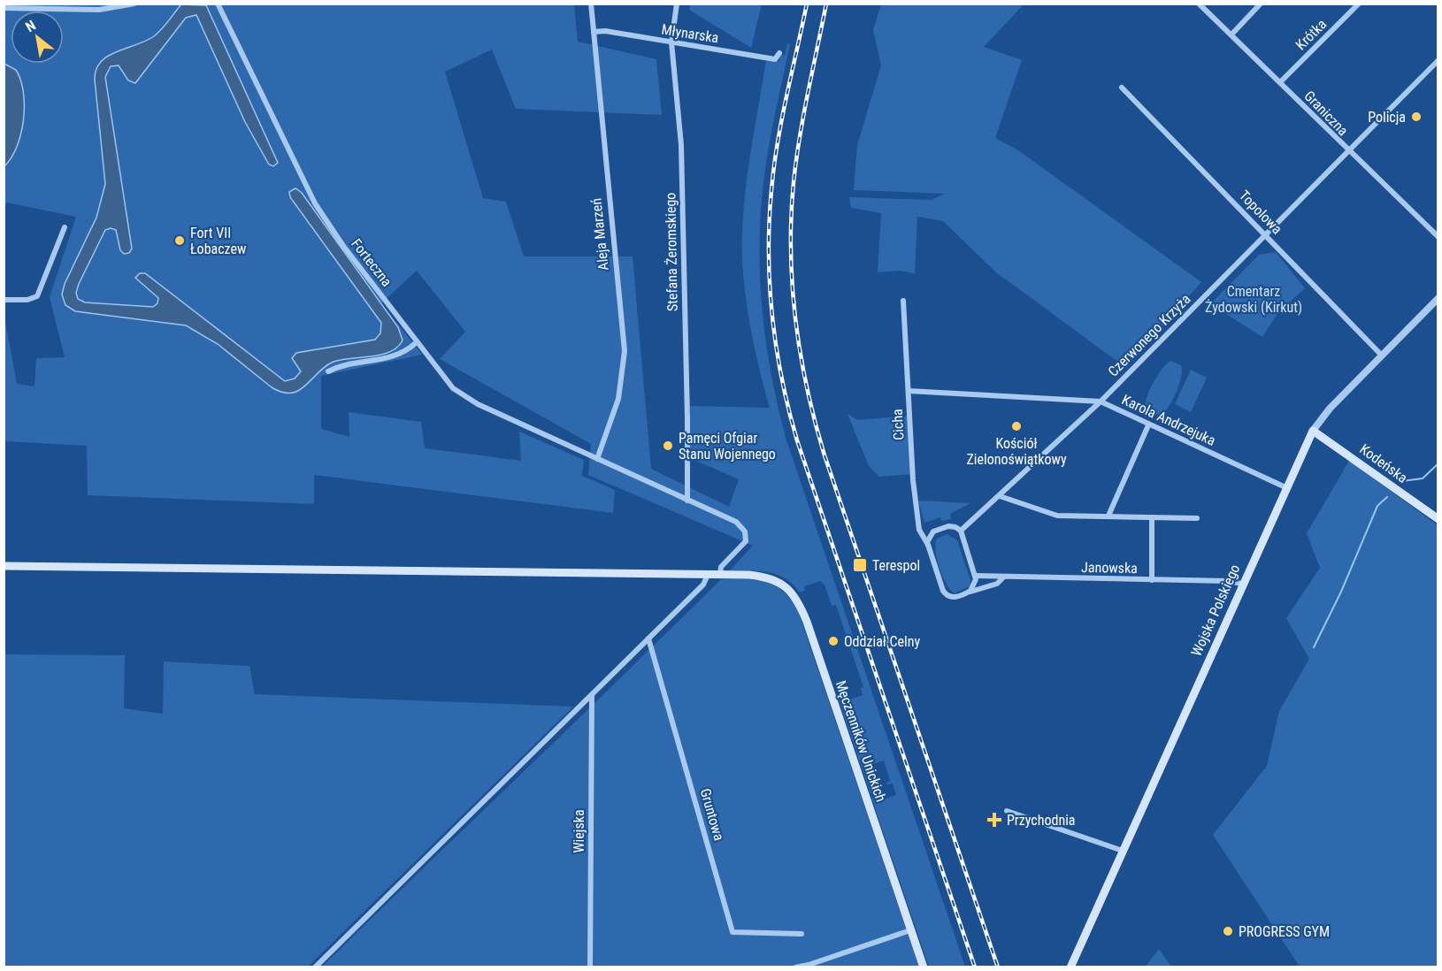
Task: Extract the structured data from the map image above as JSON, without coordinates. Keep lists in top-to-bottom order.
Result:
{
  "streets": {
    "main road": ["Kodeńska", "Wojska Polskiego", "Męczenników Unickich"],
    "street": [
      "Młynarska",
      "Krótka",
      "Graniczna",
      "Topolowa",
      "Aleja Marzeń",
      "Stefana Żeromskiego",
      "Forteczna",
      "Czerwonego Krzyża",
      "Karola Andrzejuka",
      "Cicha",
      "Janowska",
      "Gruntowa",
      "Wiejska"
    ]
  },
  "crossings": [
    ["Młynarska", "Aleja Marzeń"],
    ["Młynarska", "Stefana Żeromskiego"],
    ["Krótka", "Graniczna"],
    ["Graniczna", "Czerwonego Krzyża"],
    ["Topolowa", "Czerwonego Krzyża"],
    ["Topolowa", "Wojska Polskiego"],
    ["Aleja Marzeń", "Forteczna"],
    ["Stefana Żeromskiego", "Forteczna"],
    ["Forteczna", "Męczenników Unickich"],
    ["Czerwonego Krzyża", "Karola Andrzejuka"],
    ["Karola Andrzejuka", "Cicha"],
    ["Karola Andrzejuka", "Wojska Polskiego"],
    ["Kodeńska", "Wojska Polskiego"],
    ["Janowska", "Wojska Polskiego"]
  ],
  "parks": ["Cmentarz Żydowski (Kirkut)"],
  "places": {
    "other": [
      "Policja",
      "Fort VII Łobaczew",
      "Kościół Zielonoświątkowy",
      "Pamęci Ofgiar Stanu Wojennego",
      "Oddział Celny",
      "PROGRESS GYM"
    ],
    "transit": ["Terespol"],
    "health": ["Przychodnia"]
  },
  "north": "top left"
}
